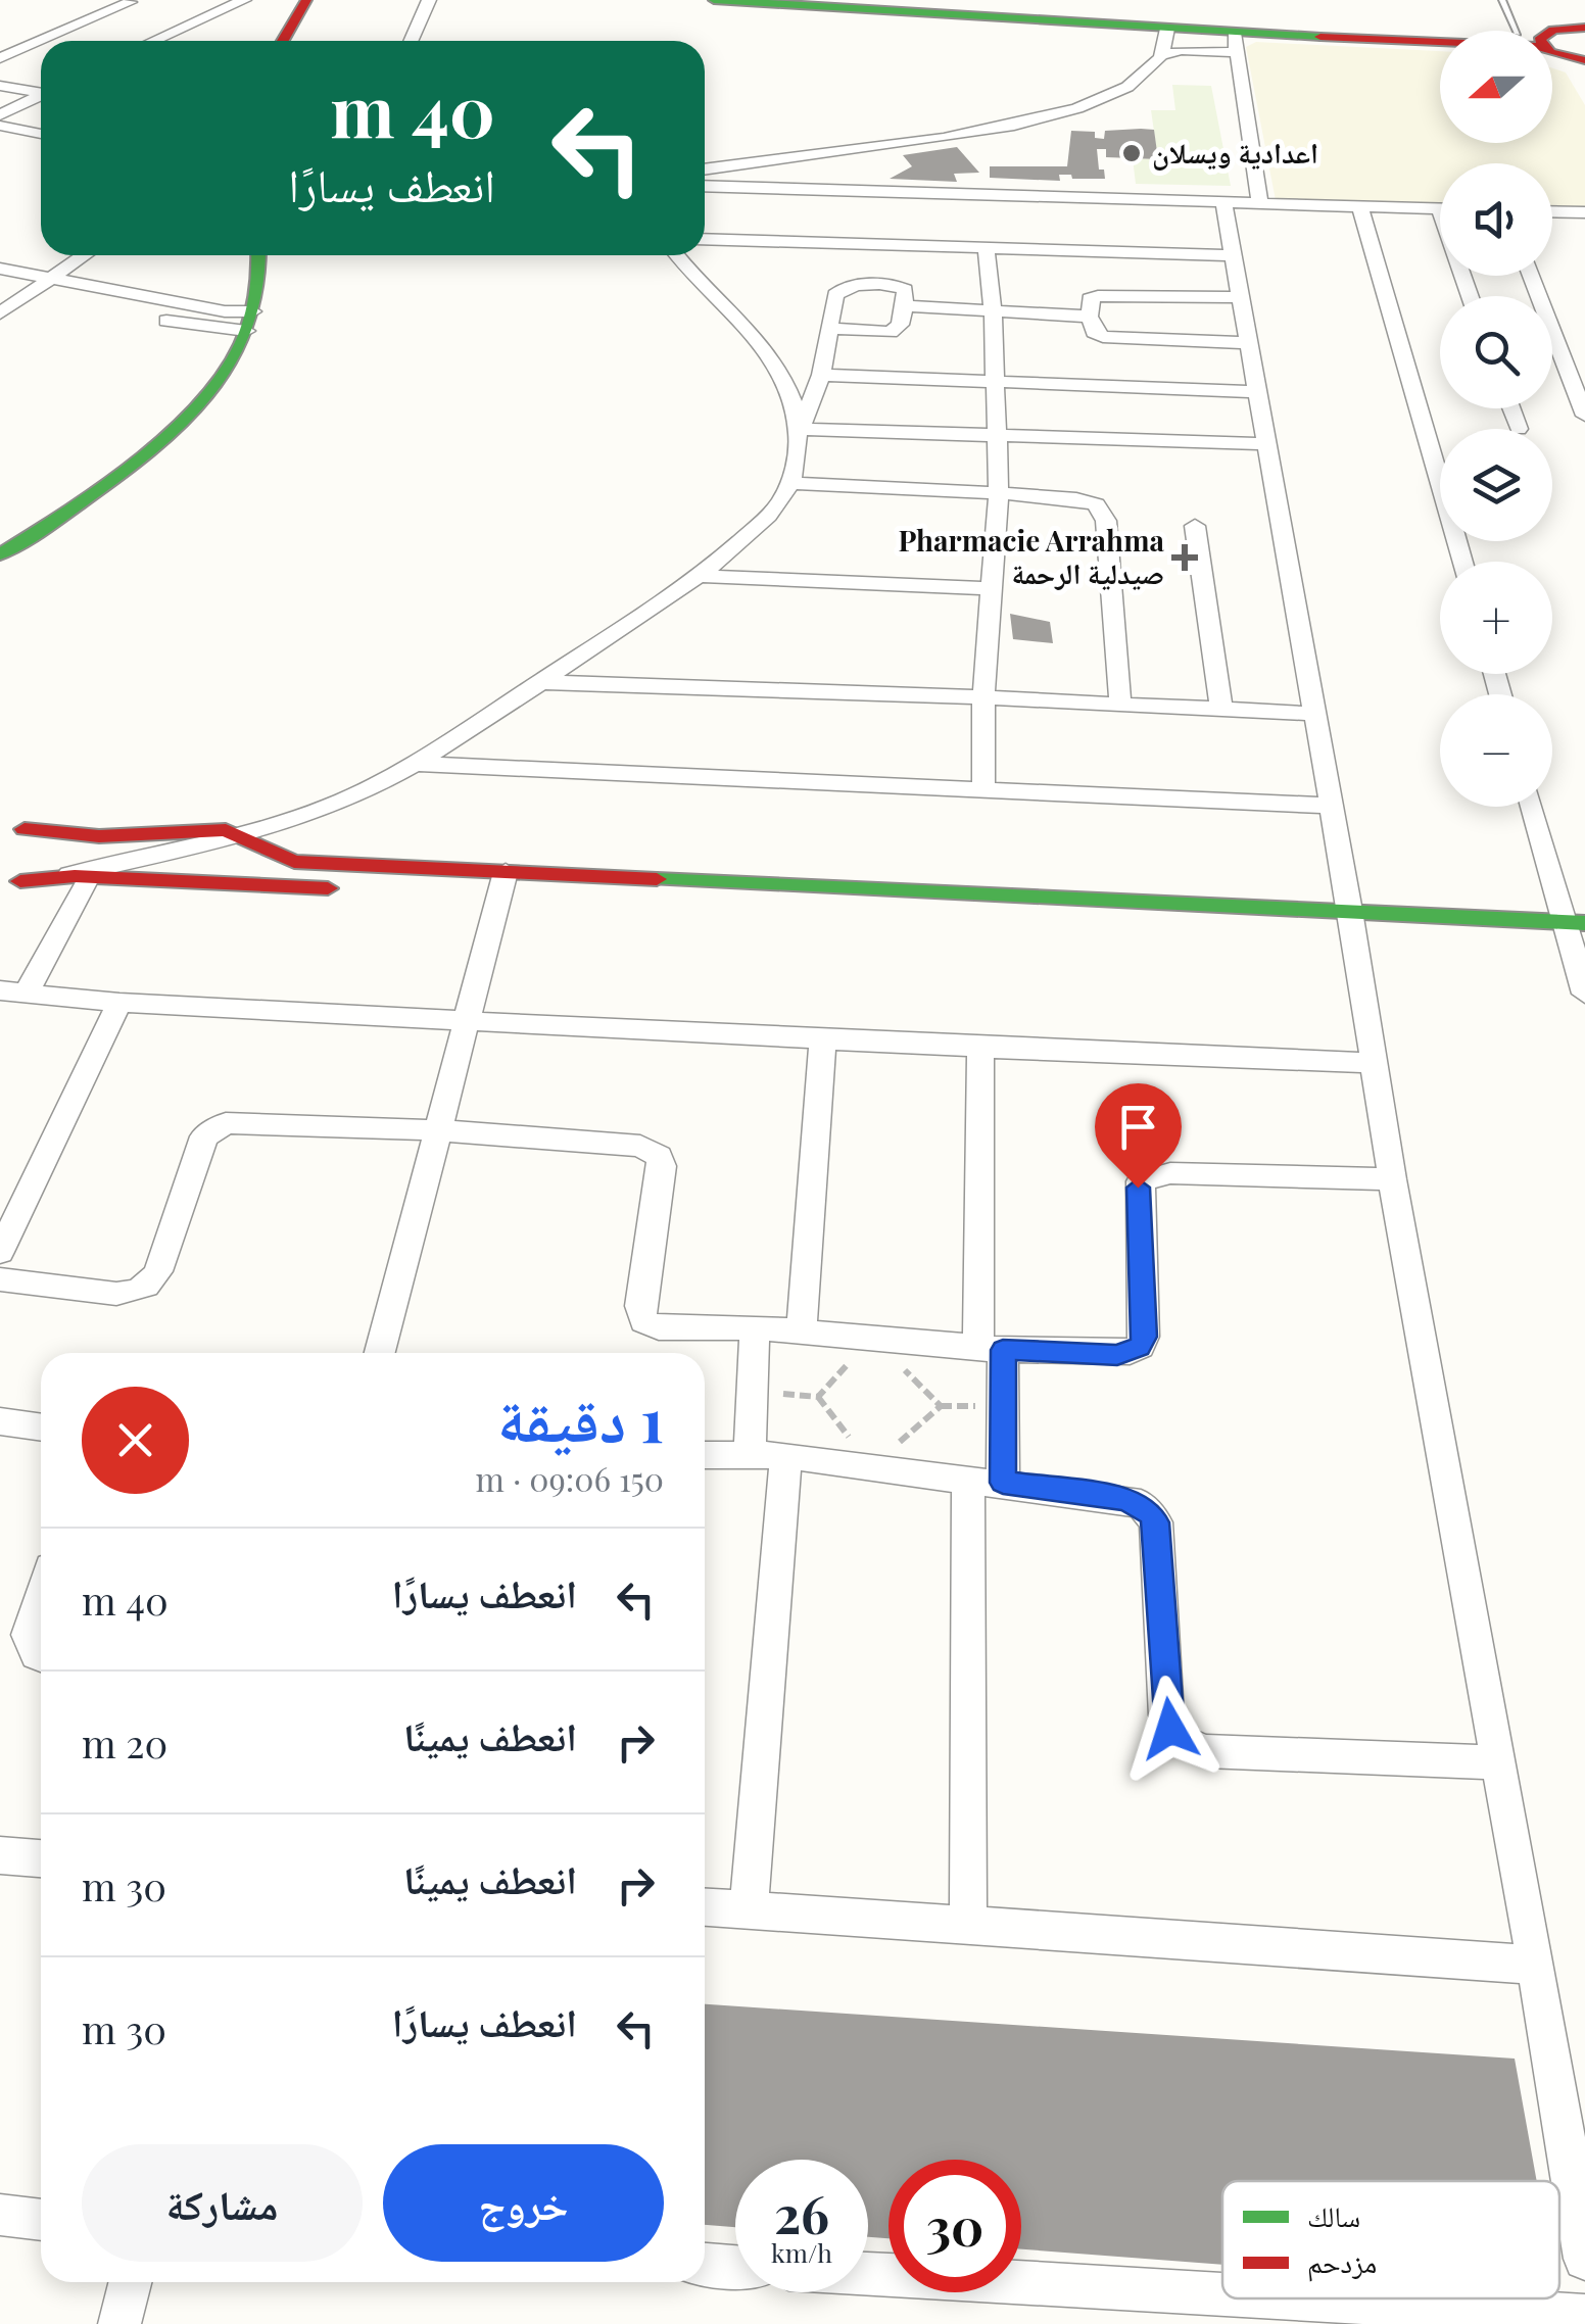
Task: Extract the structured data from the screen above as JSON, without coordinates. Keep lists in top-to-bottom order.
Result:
{
  "places": {
    "other": ["اعدادية ويسلان"],
    "health": ["Pharmacie Arrahma صيدلية الرحمة"]
  },
  "legend": ["سالك", "مزدحم"],
  "north": "left",
  "page": {
    "map_buttons": ["+", "−"],
    "turn": ["40 m", "انعطف يسارًا"],
    "heading": ["1 دقيقة", "150 m · 09:06"],
    "list": [
      {
        "name": "انعطف يسارًا",
        "value": "40 m"
      },
      {
        "name": "انعطف يمينًا",
        "value": "20 m"
      },
      {
        "name": "انعطف يمينًا",
        "value": "30 m"
      },
      {
        "name": "انعطف يسارًا",
        "value": "30 m"
      }
    ],
    "buttons": ["خروج", "مشاركة"],
    "speed": "26 km/h",
    "limit": "30"
  }
}
